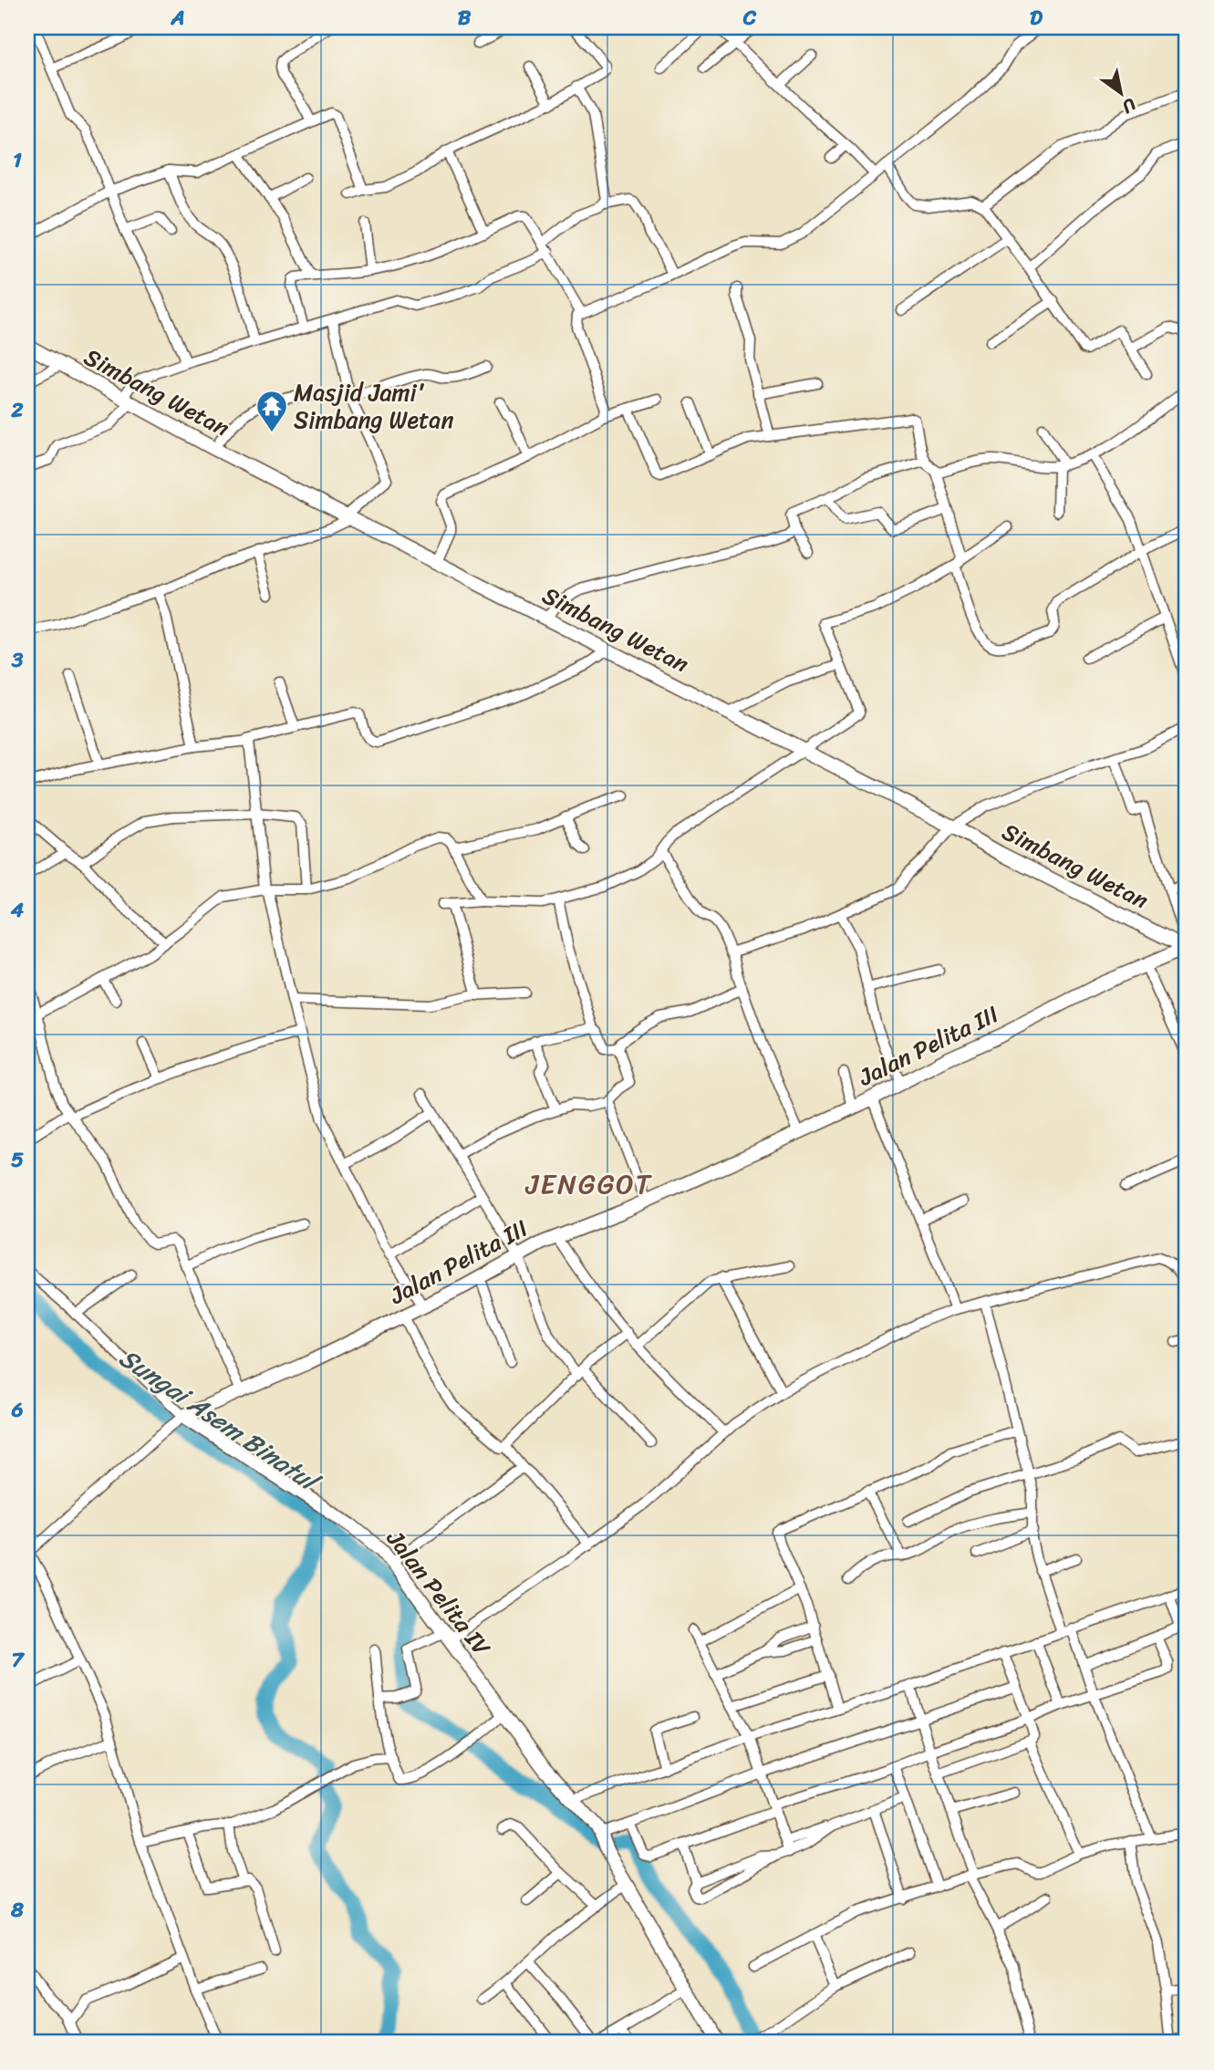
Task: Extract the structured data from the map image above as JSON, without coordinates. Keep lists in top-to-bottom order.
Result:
{
  "streets": {
    "street": ["Simbang Wetan", "Jalan Pelita III", "Jalan Pelita IV"]
  },
  "crossings": [
    ["Simbang Wetan", "Jalan Pelita III"],
    ["Jalan Pelita III", "Jalan Pelita IV"]
  ],
  "districts": ["JENGGOT"],
  "water": ["Sungai Asem Binatul"],
  "places": {
    "temple": ["Masjid Jami' Simbang Wetan"]
  },
  "north": "bottom right",
  "grid": {
    "columns": [
      "A",
      "B",
      "C",
      "D"
    ],
    "rows": [
      "1",
      "2",
      "3",
      "4",
      "5",
      "6",
      "7",
      "8"
    ]
  }
}
